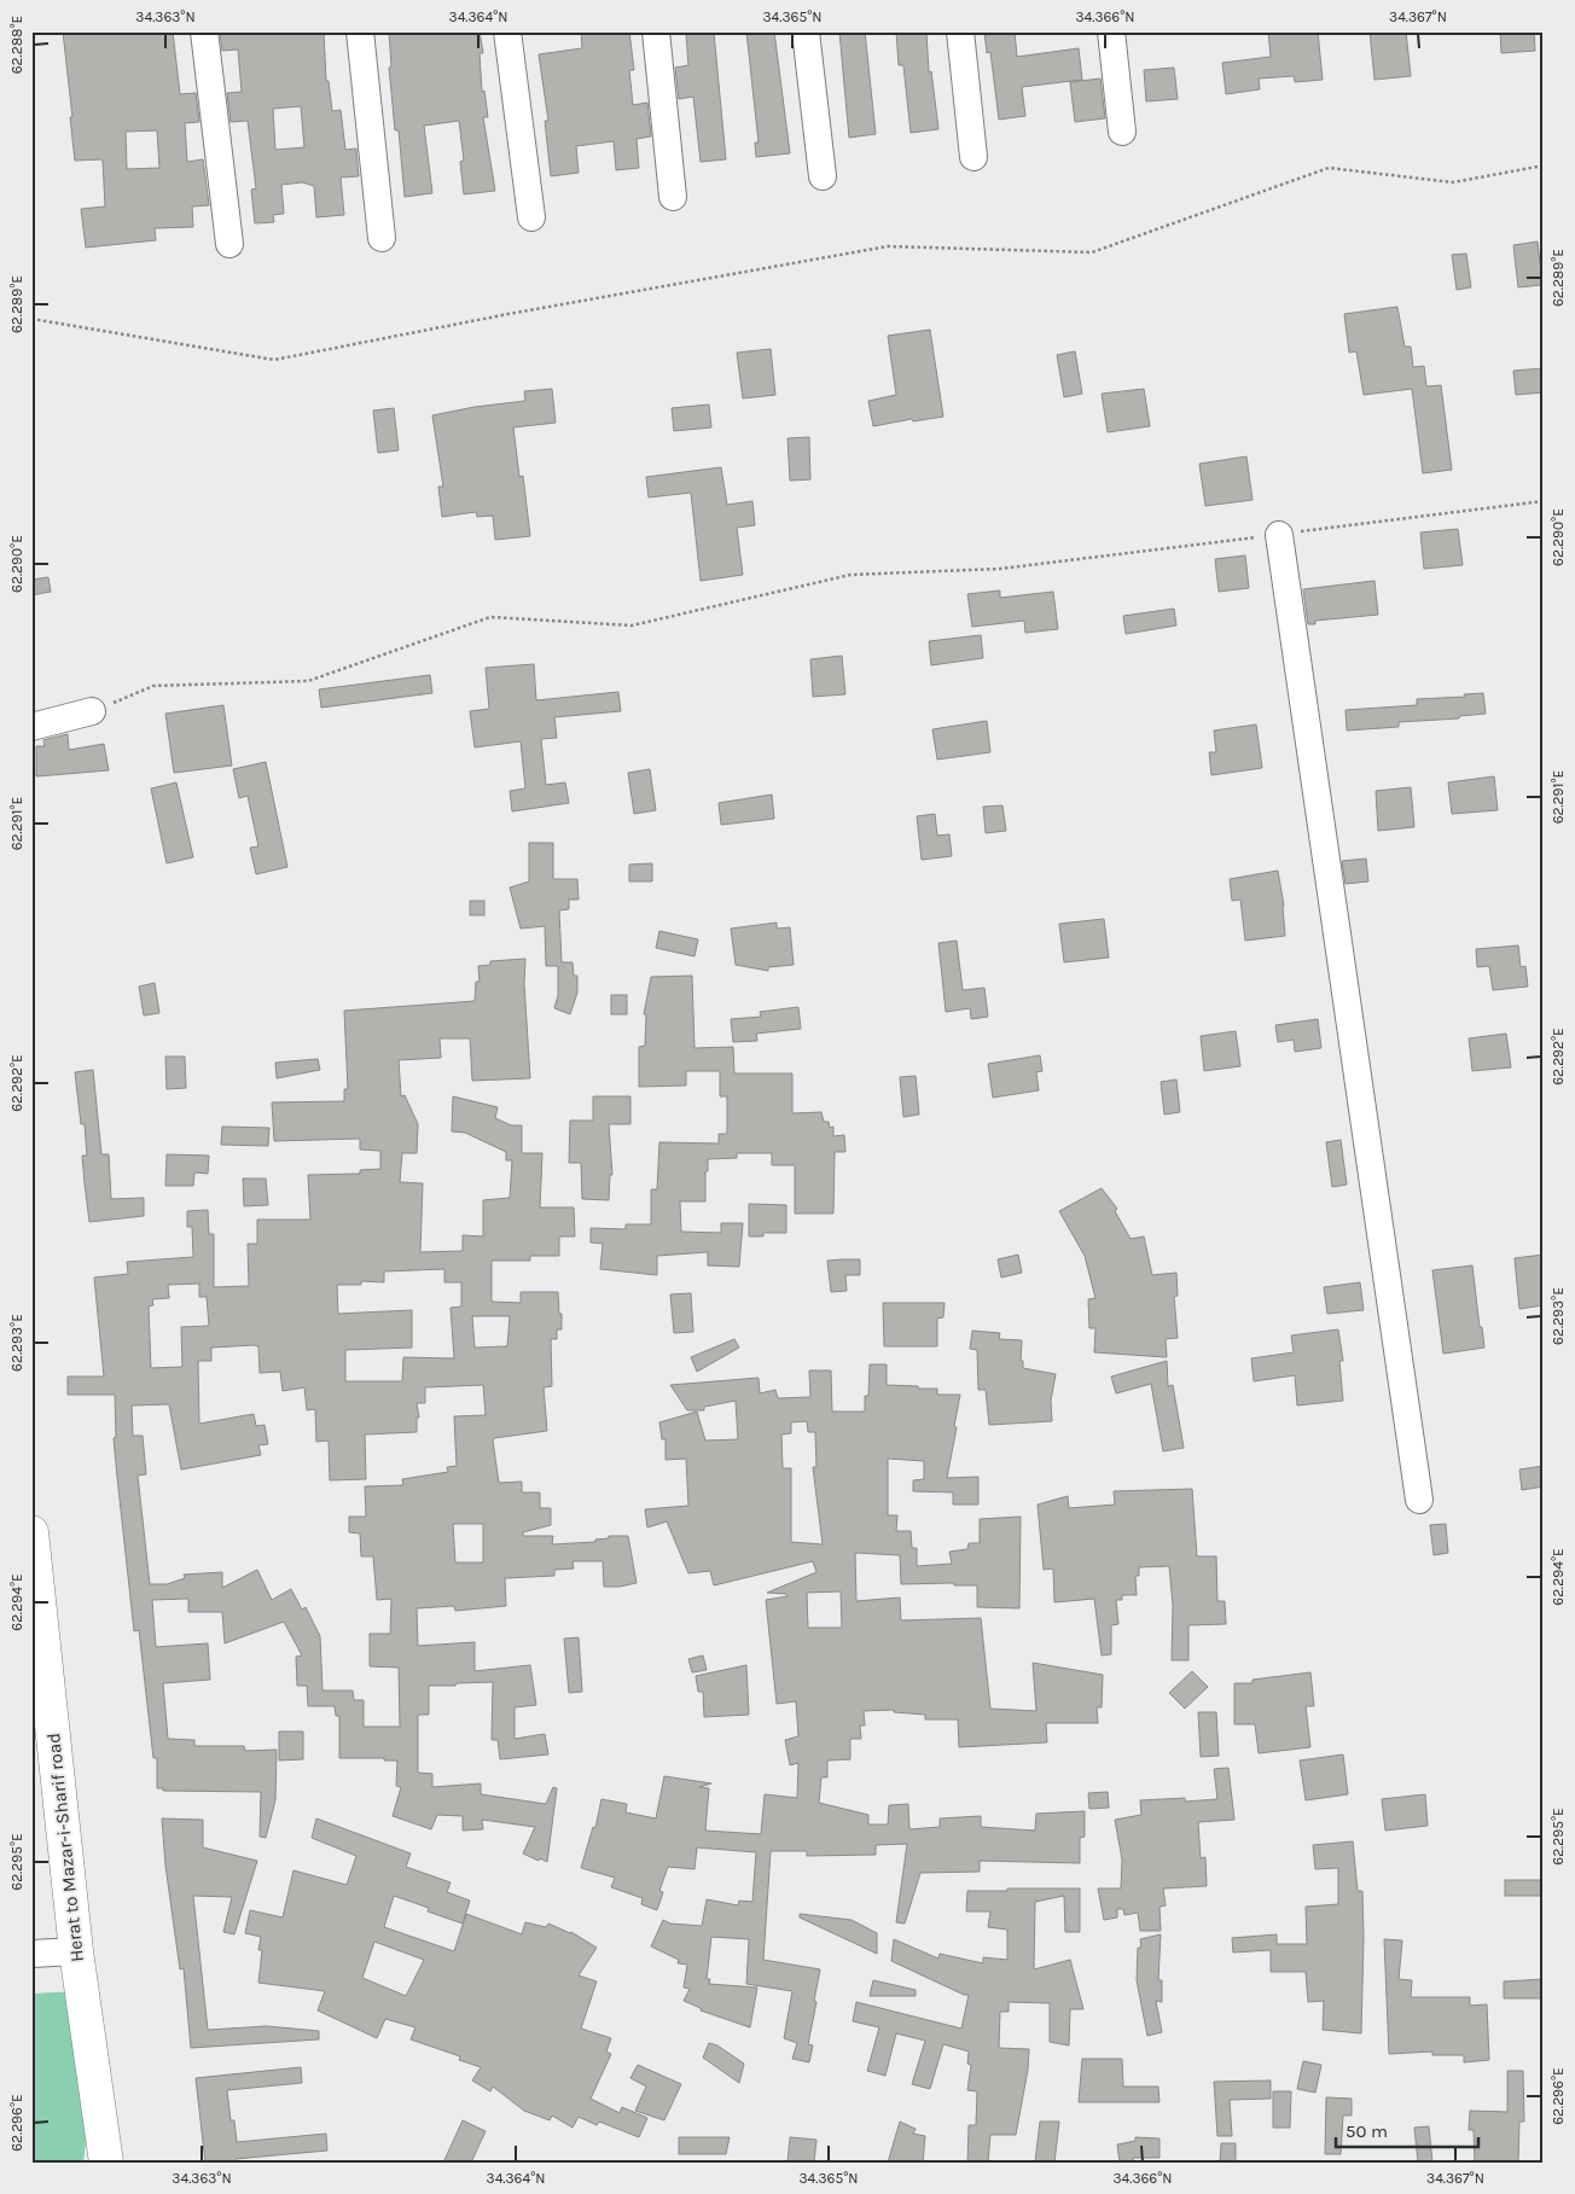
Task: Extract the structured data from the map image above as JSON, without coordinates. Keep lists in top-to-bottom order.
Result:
{
  "streets": {
    "highway": ["Herat to Mazar-i-Sharif road"]
  },
  "scale_bar": "50 m",
  "coordinates": [
    "34.363°N",
    "34.364°N",
    "34.365°N",
    "34.366°N",
    "34.367°N",
    "62.288°E",
    "62.289°E",
    "62.290°E",
    "62.291°E",
    "62.292°E",
    "62.293°E",
    "62.294°E",
    "62.295°E",
    "62.296°E"
  ]
}
